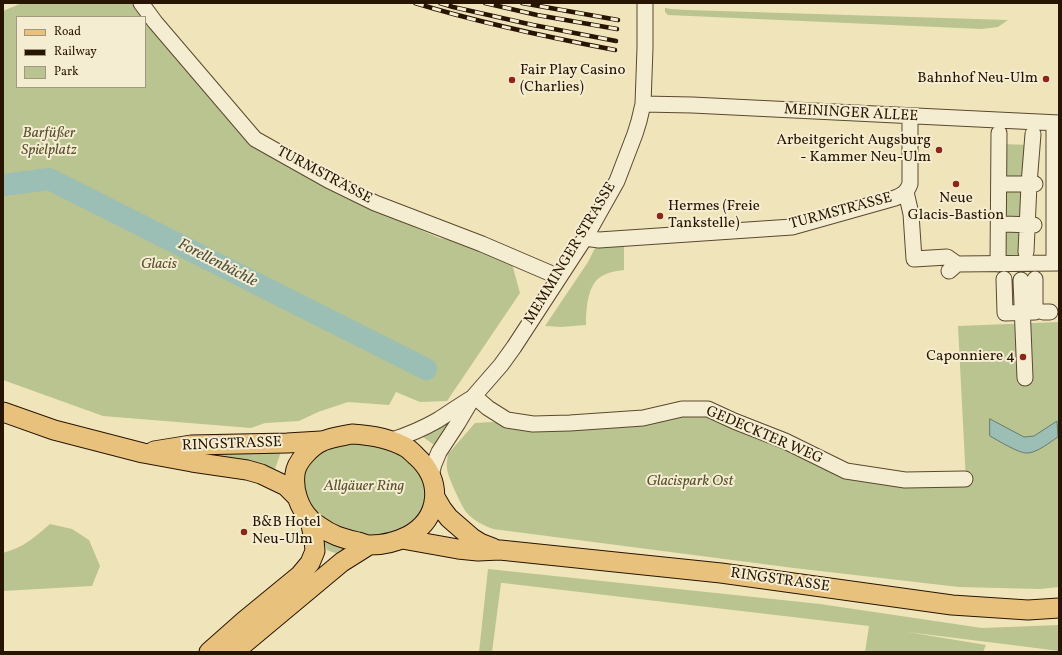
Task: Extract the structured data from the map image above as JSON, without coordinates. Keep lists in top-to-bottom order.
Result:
{
  "streets": {
    "main road": ["RINGSTRASSE"],
    "street": [
      "MEININGER ALLEE",
      "TURMSTRASSE",
      "MEMMINGER STRASSE",
      "GEDECKTER WEG"
    ]
  },
  "crossings": [
    ["MEININGER ALLEE", "TURMSTRASSE"],
    ["MEININGER ALLEE", "MEMMINGER STRASSE"],
    ["TURMSTRASSE", "MEMMINGER STRASSE"],
    ["MEMMINGER STRASSE", "GEDECKTER WEG"],
    ["MEMMINGER STRASSE", "RINGSTRASSE"]
  ],
  "water": ["Forellenbächle"],
  "parks": [
    "Barfüßer Spielplatz",
    "Glacis",
    "Glacispark Ost",
    "Allgäuer Ring"
  ],
  "places": [
    "Bahnhof Neu-Ulm",
    "Fair Play Casino (Charlies)",
    "Arbeitgericht Augsburg - Kammer Neu-Ulm",
    "Neue Glacis-Bastion",
    "Hermes (Freie Tankstelle)",
    "Caponniere 4",
    "B&B Hotel Neu-Ulm"
  ],
  "legend": ["Road", "Railway", "Park"]
}
